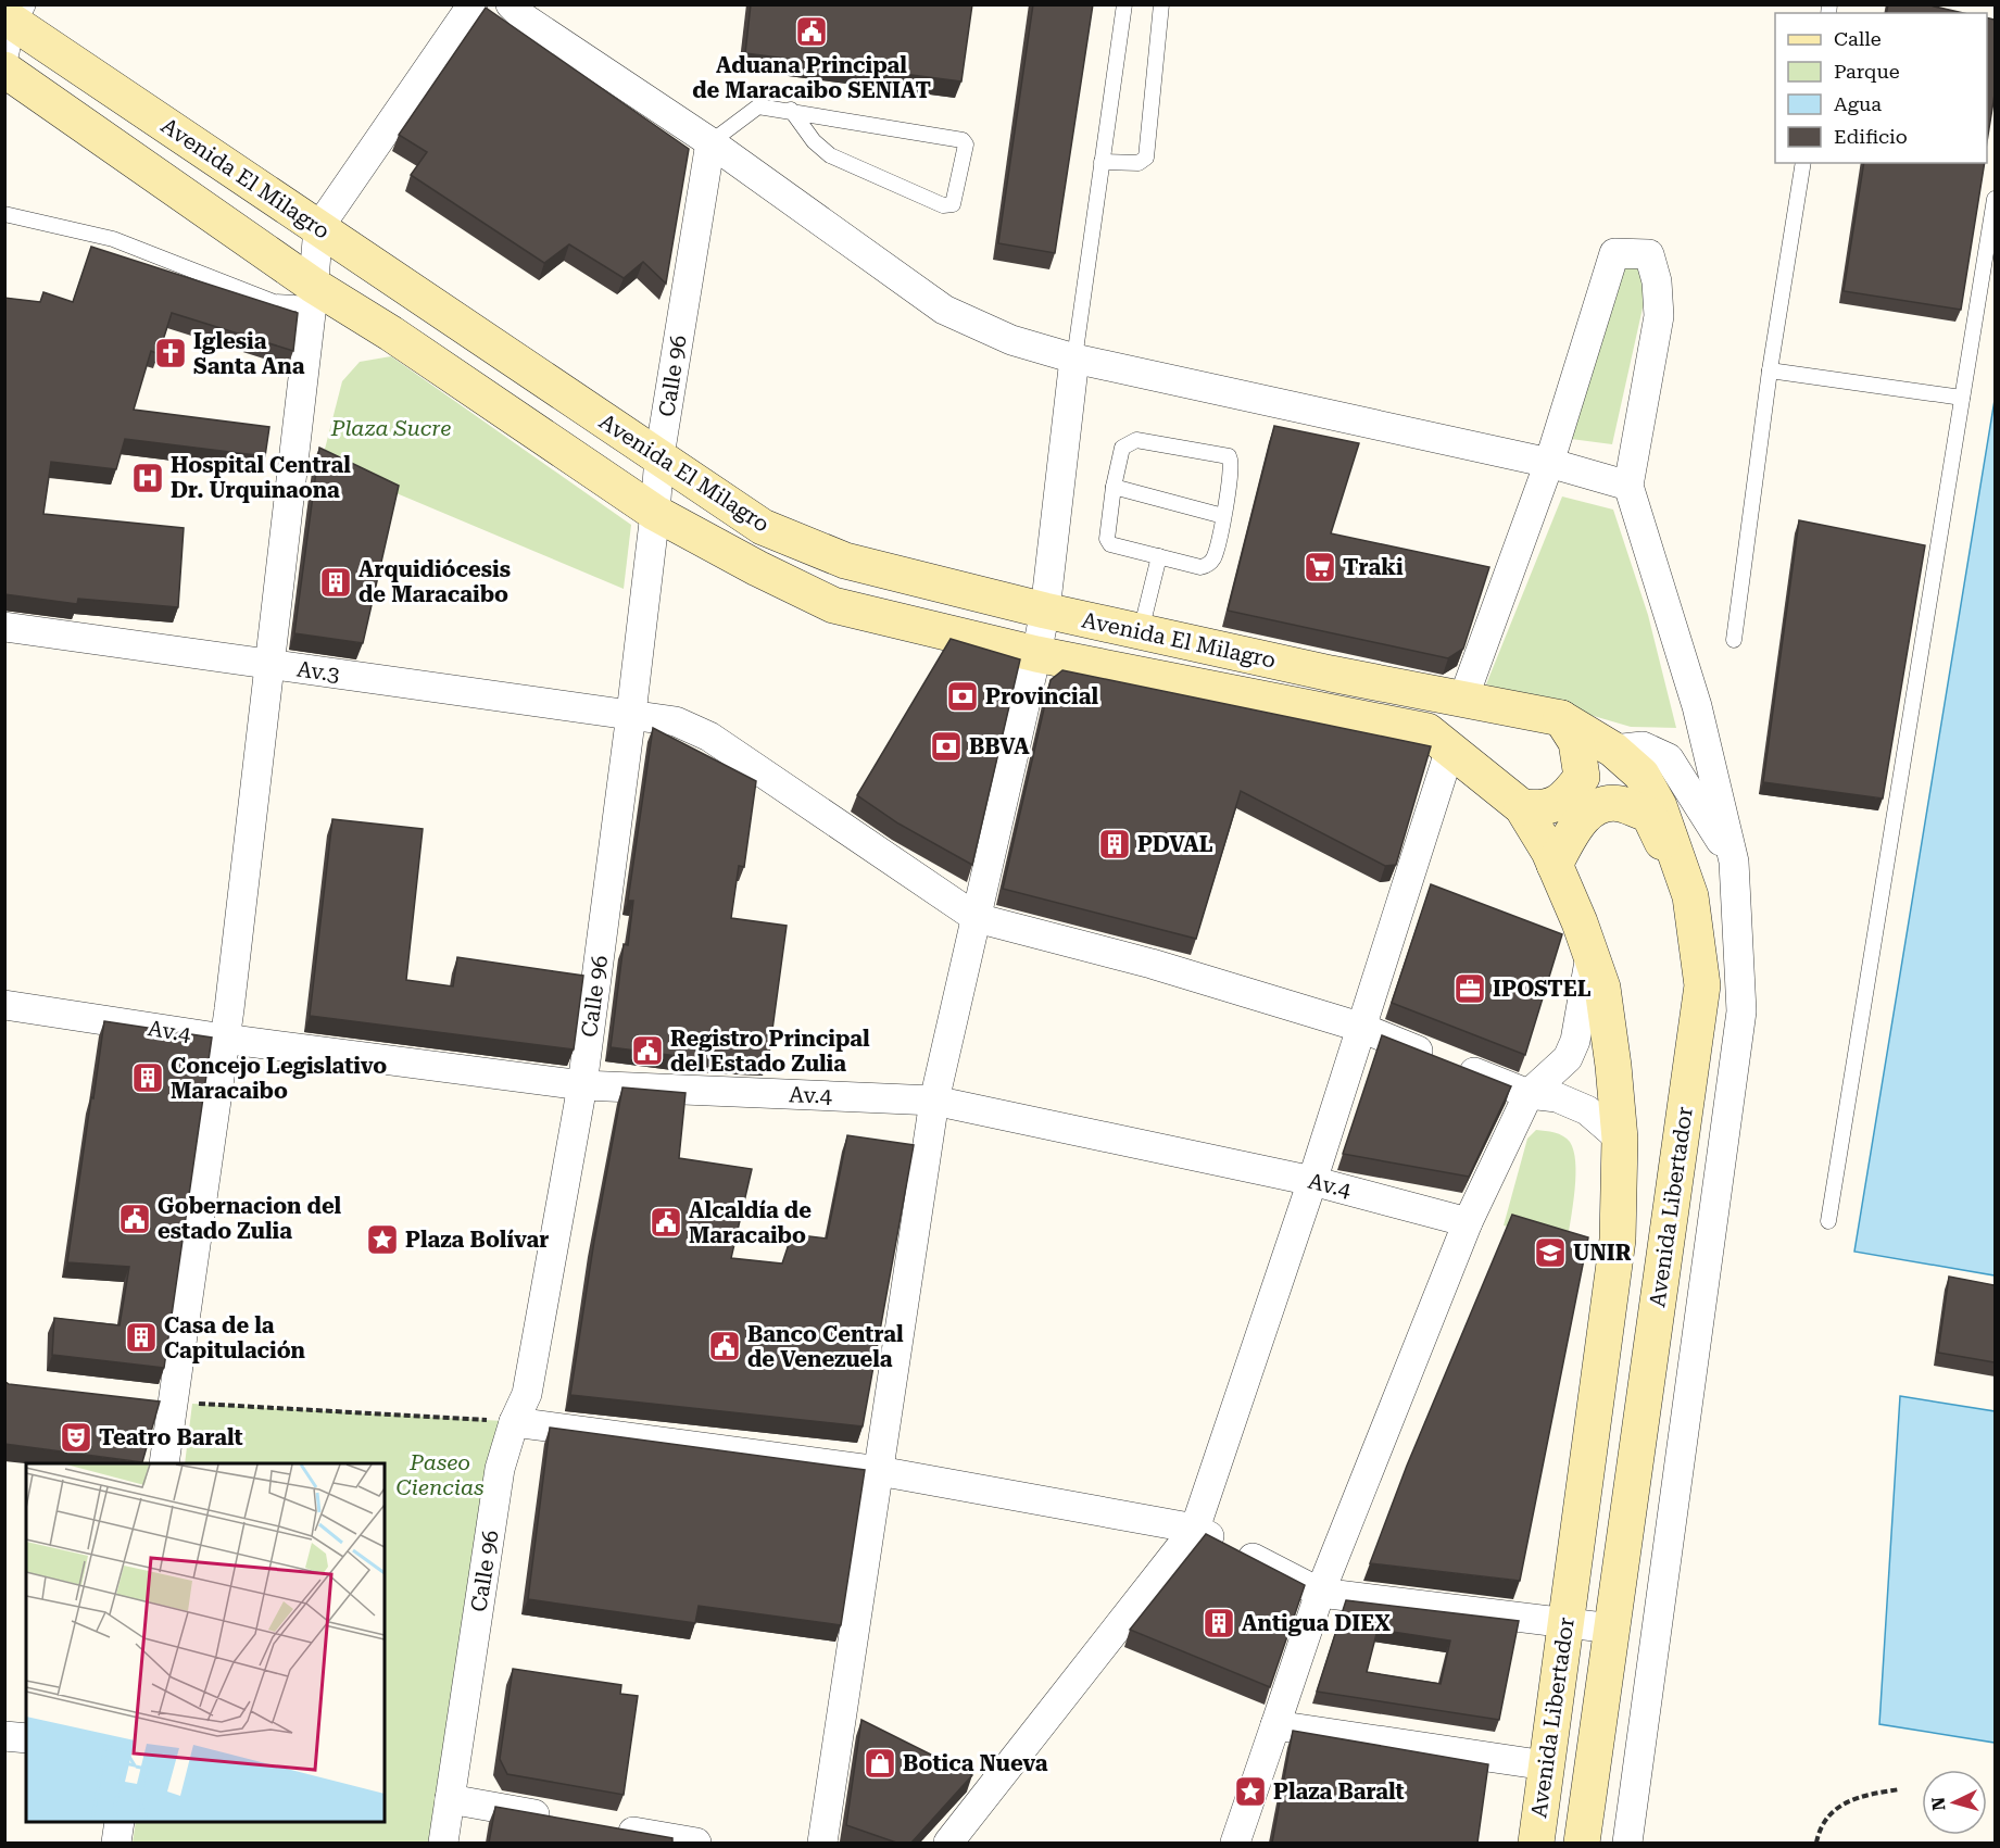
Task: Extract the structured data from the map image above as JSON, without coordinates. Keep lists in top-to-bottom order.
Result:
{
  "streets": {
    "main road": ["Avenida El Milagro", "Avenida Libertador"],
    "street": ["Calle 96", "Av.3", "Av.4"]
  },
  "crossings": [
    ["Avenida El Milagro", "Calle 96"],
    ["Avenida El Milagro", "Avenida Libertador"],
    ["Calle 96", "Av.3"],
    ["Calle 96", "Av.4"],
    ["Av.3", "Avenida Libertador"]
  ],
  "parks": ["Plaza Sucre", "Paseo Ciencias"],
  "places": {
    "public building": [
      "Aduana Principal de Maracaibo SENIAT",
      "Registro Principal del Estado Zulia",
      "Gobernacion del estado Zulia",
      "Alcaldía de Maracaibo",
      "Banco Central de Venezuela"
    ],
    "church": ["Iglesia Santa Ana"],
    "hospital": ["Hospital Central Dr. Urquinaona"],
    "supermarket": ["Traki"],
    "building": [
      "Arquidiócesis de Maracaibo",
      "PDVAL",
      "Concejo Legislativo Maracaibo",
      "Casa de la Capitulación",
      "Antigua DIEX"
    ],
    "bank": ["Provincial", "BBVA"],
    "office": ["IPOSTEL"],
    "place": ["Plaza Bolívar", "Plaza Baralt"],
    "school or university": ["UNIR"],
    "theatre": ["Teatro Baralt"],
    "shop": ["Botica Nueva"]
  },
  "legend": [
    "Calle",
    "Parque",
    "Agua",
    "Edificio"
  ],
  "north": "left"
}
